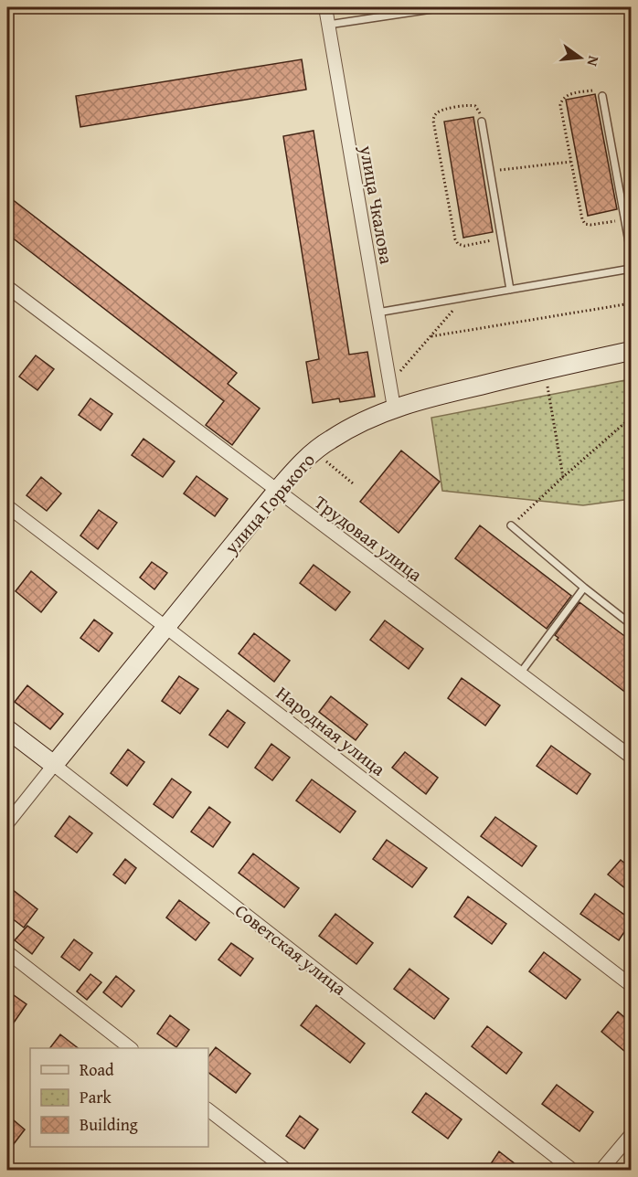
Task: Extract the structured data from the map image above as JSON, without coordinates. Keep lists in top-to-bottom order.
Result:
{
  "streets": {
    "street": [
      "улица Чкалова",
      "улица Горького",
      "Трудовая улица",
      "Народная улица",
      "Советская улица"
    ]
  },
  "crossings": [
    ["улица Чкалова", "улица Горького"],
    ["улица Горького", "Трудовая улица"],
    ["улица Горького", "Народная улица"],
    ["улица Горького", "Советская улица"]
  ],
  "legend": ["Road", "Park", "Building"],
  "north": "right"
}
